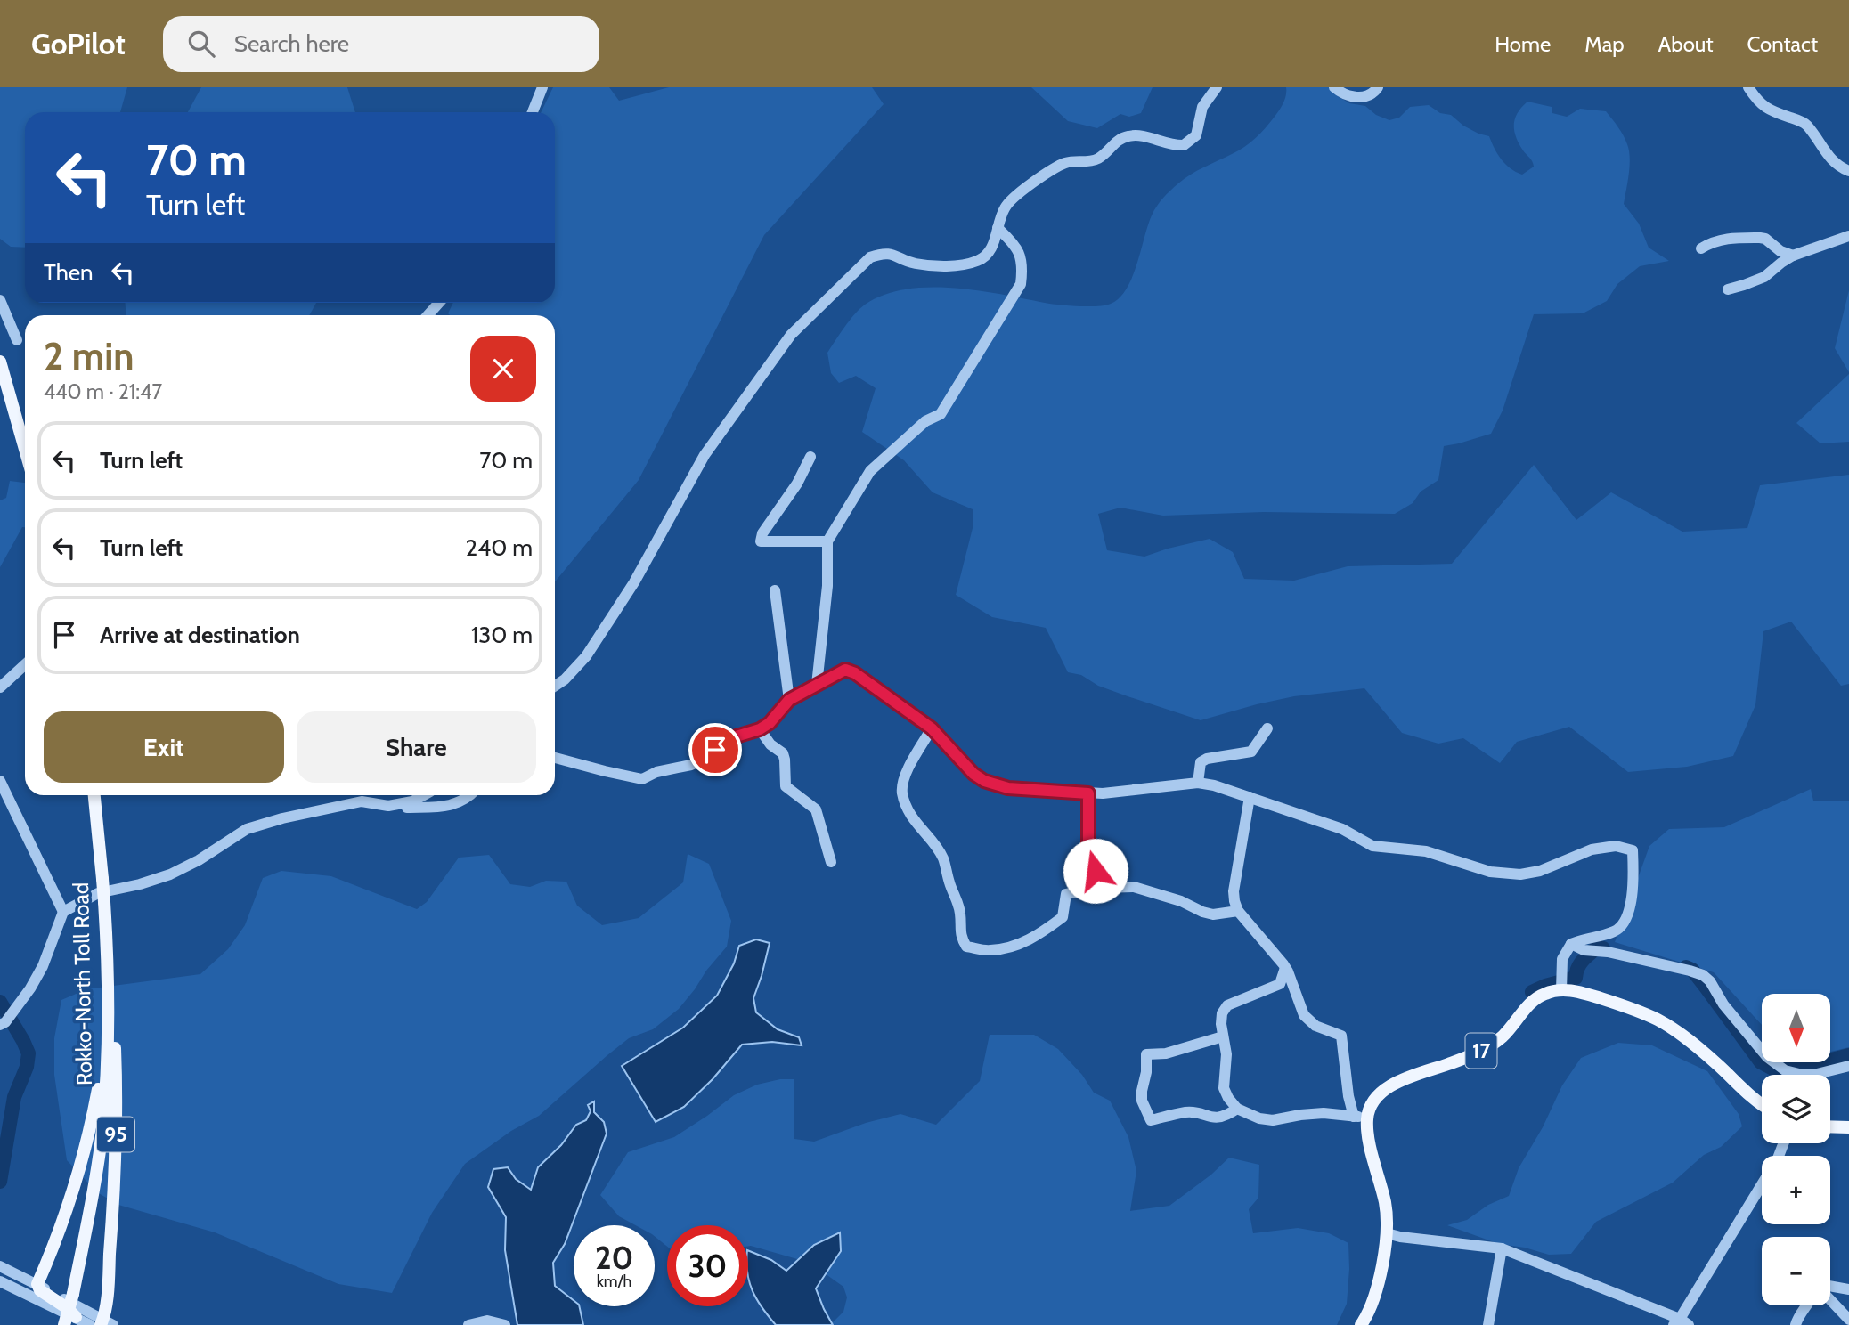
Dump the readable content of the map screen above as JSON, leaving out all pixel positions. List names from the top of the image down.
{
  "streets": {
    "main road": ["Rokko-North Toll Road", "17", "95"]
  },
  "crossings": [
    ["Rokko-North Toll Road", "95"]
  ],
  "north": "bottom",
  "page": {
    "header": "GoPilot",
    "search": "Search here",
    "nav": [
      "Home",
      "Map",
      "About",
      "Contact"
    ],
    "turn": ["70 m", "Turn left"],
    "then": "Then",
    "heading": ["2 min", "440 m · 21:47"],
    "list": [
      {
        "name": "Turn left",
        "value": "70 m"
      },
      {
        "name": "Turn left",
        "value": "240 m"
      },
      {
        "name": "Arrive at destination",
        "value": "130 m"
      }
    ],
    "buttons": ["Exit", "Share"],
    "map_buttons": ["+", "−"],
    "speed": "20 km/h",
    "limit": "30"
  }
}
